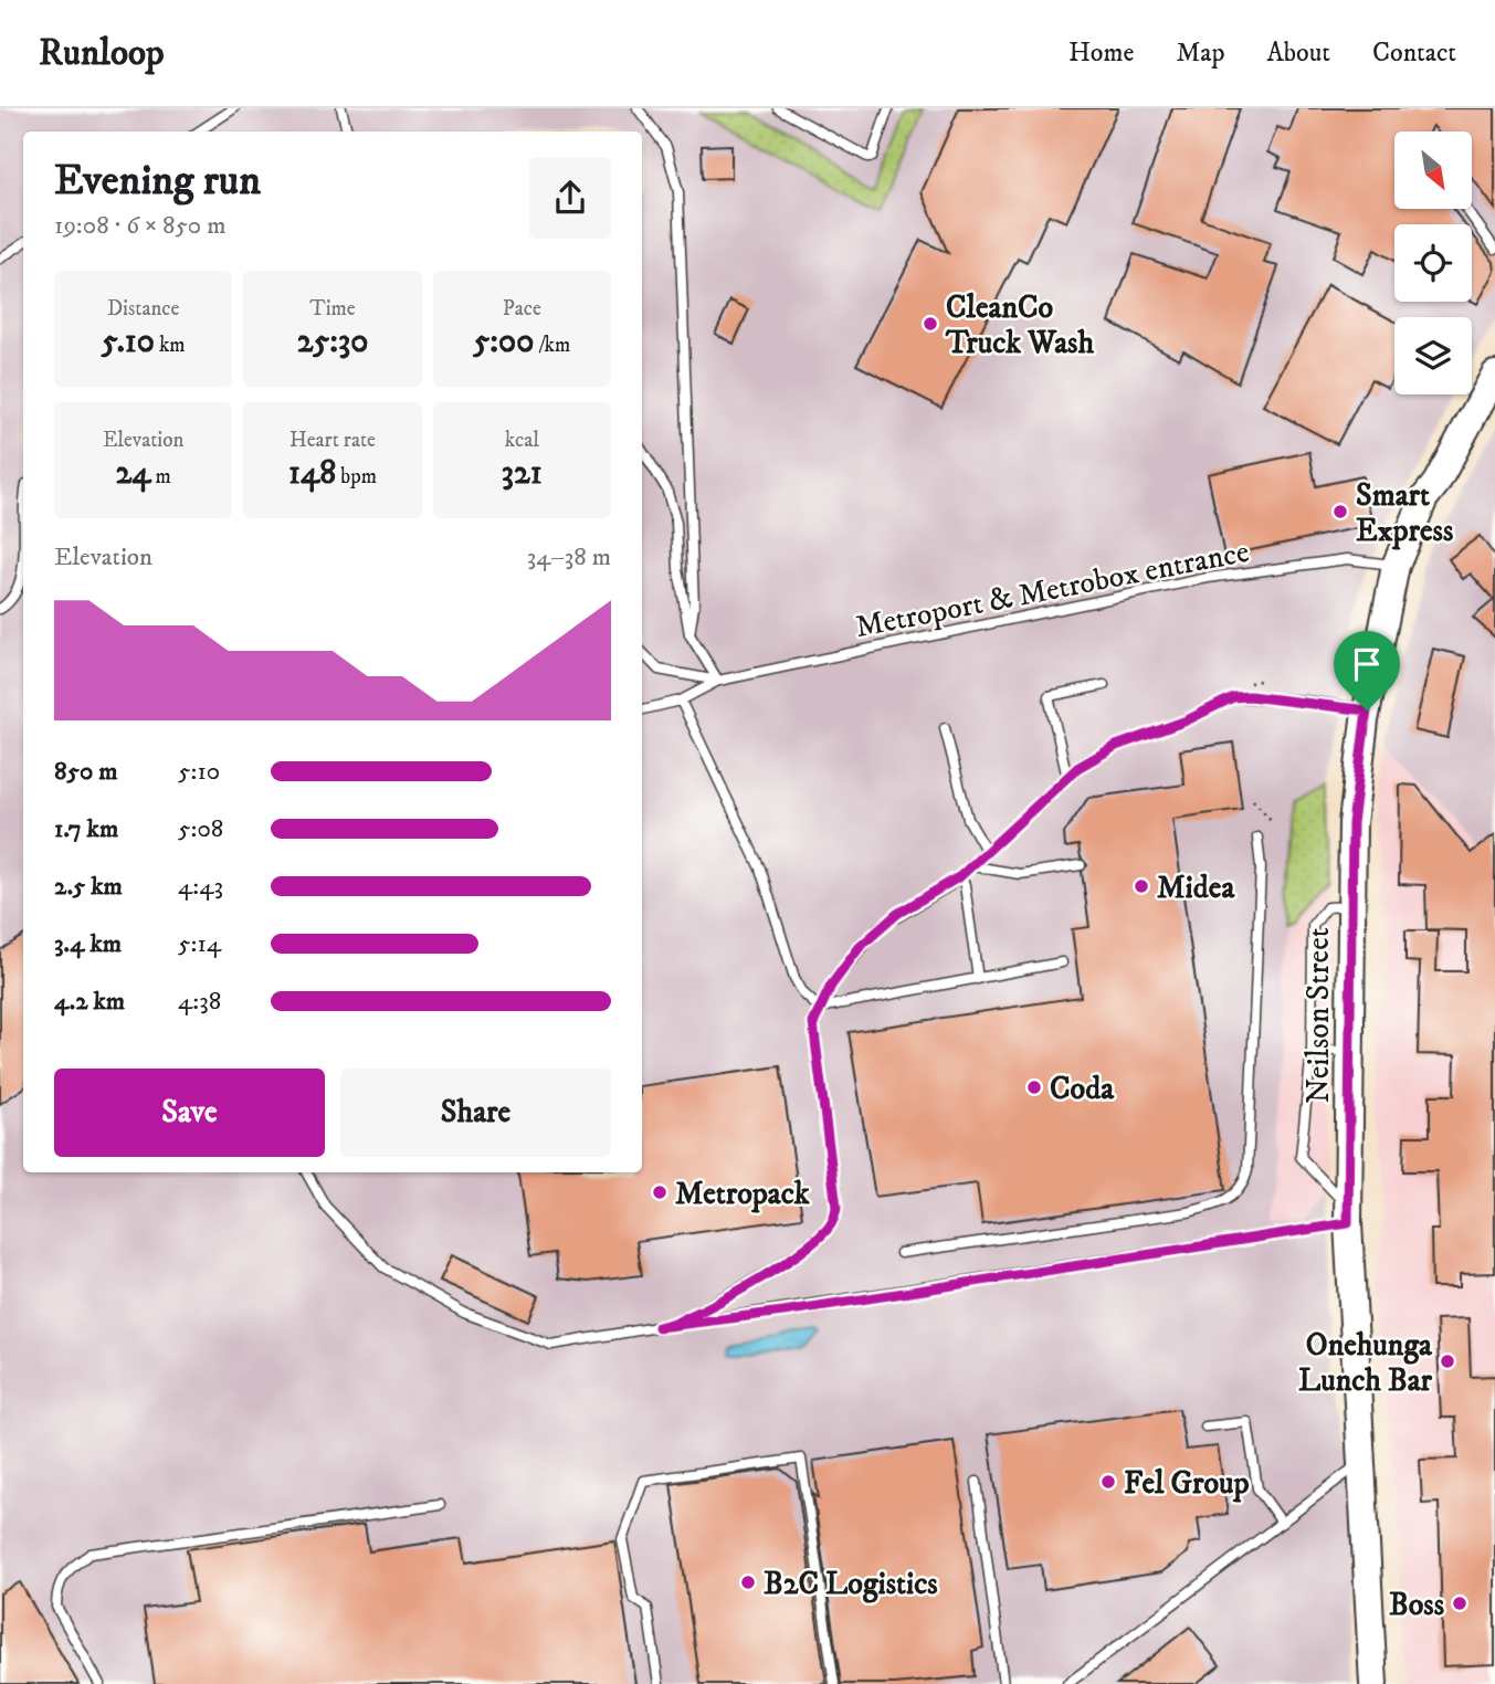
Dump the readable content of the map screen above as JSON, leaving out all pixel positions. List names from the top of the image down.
{
  "streets": {
    "main road": ["Neilson Street"],
    "lane": ["Metroport & Metrobox entrance"]
  },
  "crossings": [
    ["Metroport & Metrobox entrance", "Neilson Street"]
  ],
  "places": [
    "CleanCo Truck Wash",
    "Smart Express",
    "Midea",
    "Coda",
    "Metropack",
    "Onehunga Lunch Bar",
    "Fel Group",
    "B2C Logistics",
    "Boss"
  ],
  "north": "bottom right",
  "page": {
    "header": "Runloop",
    "nav": [
      "Home",
      "Map",
      "About",
      "Contact"
    ],
    "heading": ["Evening run", "19:08 · 6 × 850 m"],
    "stats": [
      ["Distance", "5.10 km"],
      ["Time", "25:30"],
      ["Pace", "5:00 /km"],
      ["Elevation", "24 m"],
      ["Heart rate", "148 bpm"],
      ["kcal", "321"]
    ],
    "chart": ["Elevation", "34–38 m"],
    "list": [
      {
        "name": "850 m",
        "note": "5:10"
      },
      {
        "name": "1.7 km",
        "note": "5:08"
      },
      {
        "name": "2.5 km",
        "note": "4:43"
      },
      {
        "name": "3.4 km",
        "note": "5:14"
      },
      {
        "name": "4.2 km",
        "note": "4:38"
      }
    ],
    "buttons": ["Save", "Share"]
  }
}
